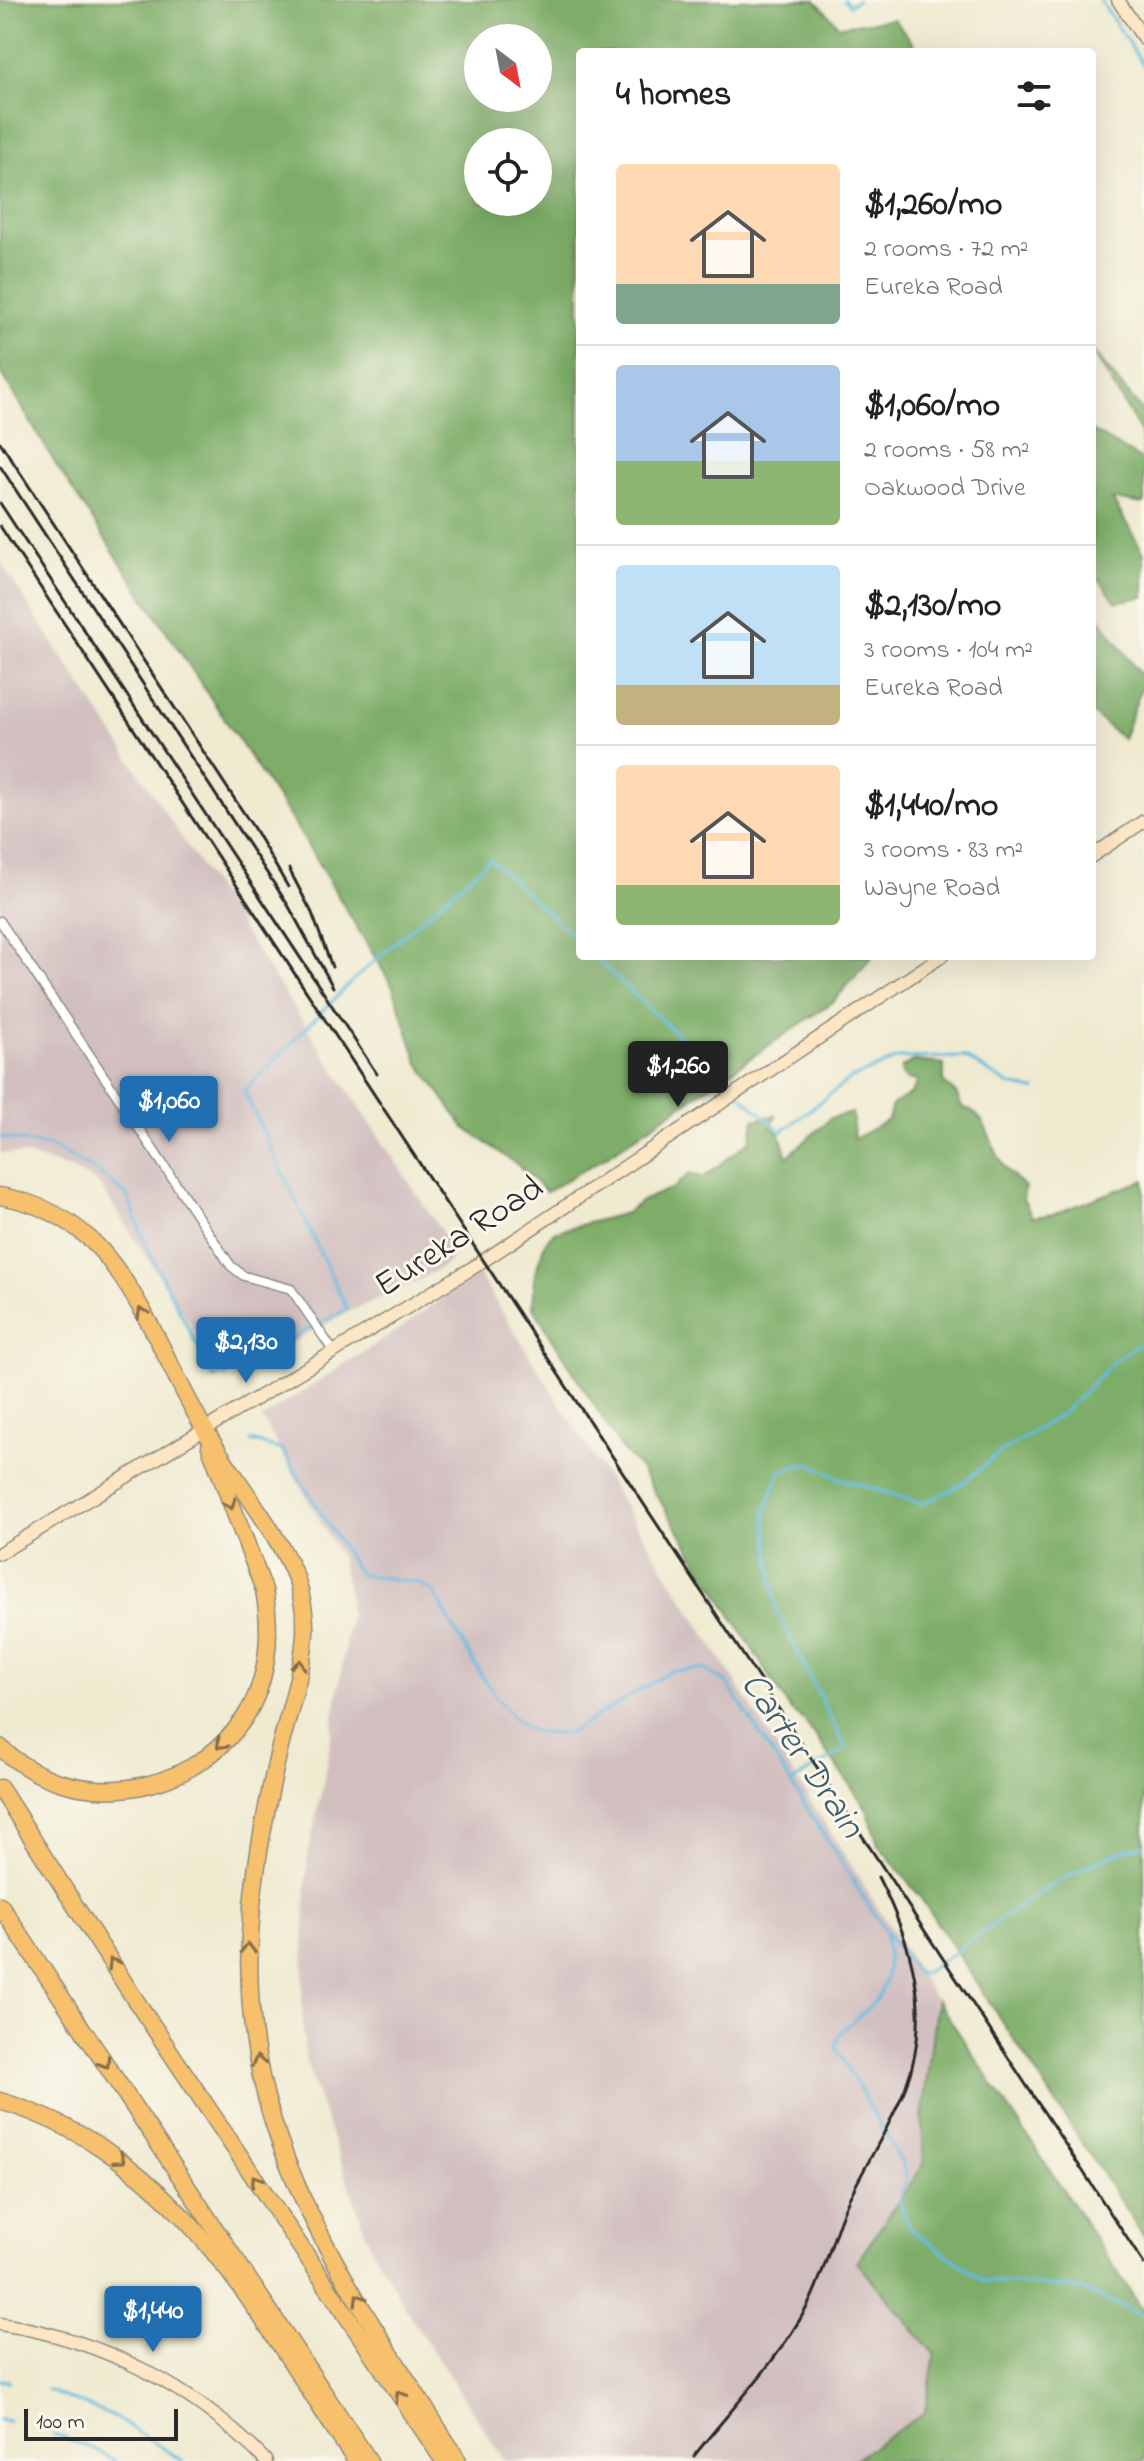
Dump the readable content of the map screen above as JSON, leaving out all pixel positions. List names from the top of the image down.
{
  "streets": {
    "street": ["Eureka Road"]
  },
  "water": ["Carter Drain"],
  "scale_bar": "100 m",
  "north": "bottom right",
  "page": {
    "heading": "4 homes",
    "list": [
      {
        "name": "$1,260/mo",
        "note": "2 rooms · 72 m² · Eureka Road"
      },
      {
        "name": "$1,060/mo",
        "note": "2 rooms · 58 m² · Oakwood Drive"
      },
      {
        "name": "$2,130/mo",
        "note": "3 rooms · 104 m² · Eureka Road"
      },
      {
        "name": "$1,440/mo",
        "note": "3 rooms · 83 m² · Wayne Road"
      }
    ],
    "price": [
      "$1,260",
      "$1,060",
      "$2,130",
      "$1,440"
    ],
    "scale": "100 m"
  }
}
